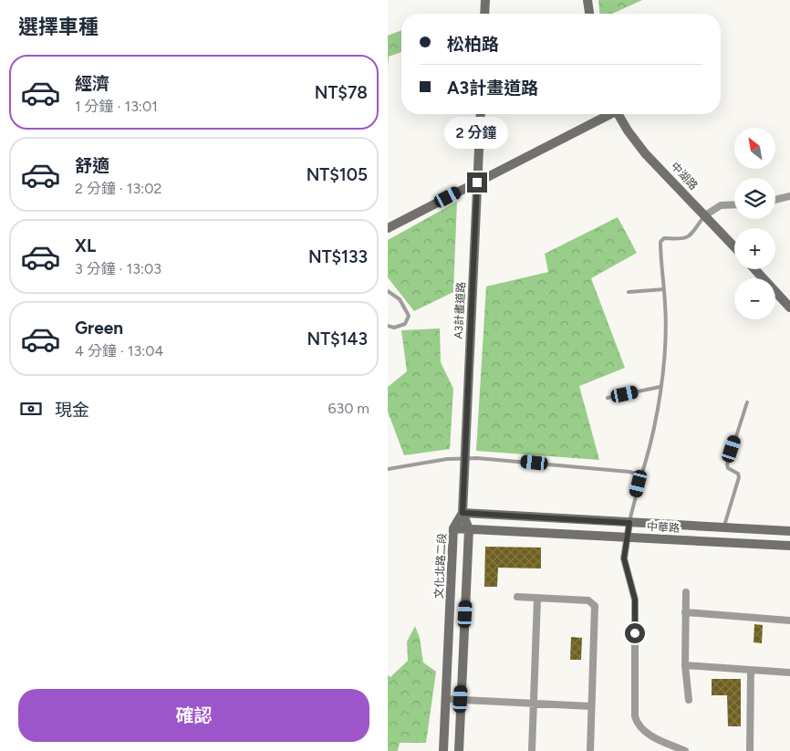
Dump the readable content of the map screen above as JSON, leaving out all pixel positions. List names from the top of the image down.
{
  "streets": {
    "street": [
      "中湖路",
      "A3計畫道路",
      "中華路",
      "文化北路二段"
    ]
  },
  "crossings": [
    ["A3計畫道路", "中華路"],
    ["A3計畫道路", "文化北路二段"],
    ["中華路", "文化北路二段"]
  ],
  "north": "top left",
  "page": {
    "heading": "選擇車種",
    "banner": ["松柏路", "A3計畫道路"],
    "list": [
      {
        "name": "經濟",
        "note": "1 分鐘 · 13:01",
        "value": "NT$78"
      },
      {
        "name": "舒適",
        "note": "2 分鐘 · 13:02",
        "value": "NT$105"
      },
      {
        "name": "XL",
        "note": "3 分鐘 · 13:03",
        "value": "NT$133"
      },
      {
        "name": "Green",
        "note": "4 分鐘 · 13:04",
        "value": "NT$143"
      }
    ],
    "bubble": "2 分鐘",
    "map_buttons": ["+", "−"],
    "pay": ["現金", "630 m"],
    "buttons": "確認"
  }
}
